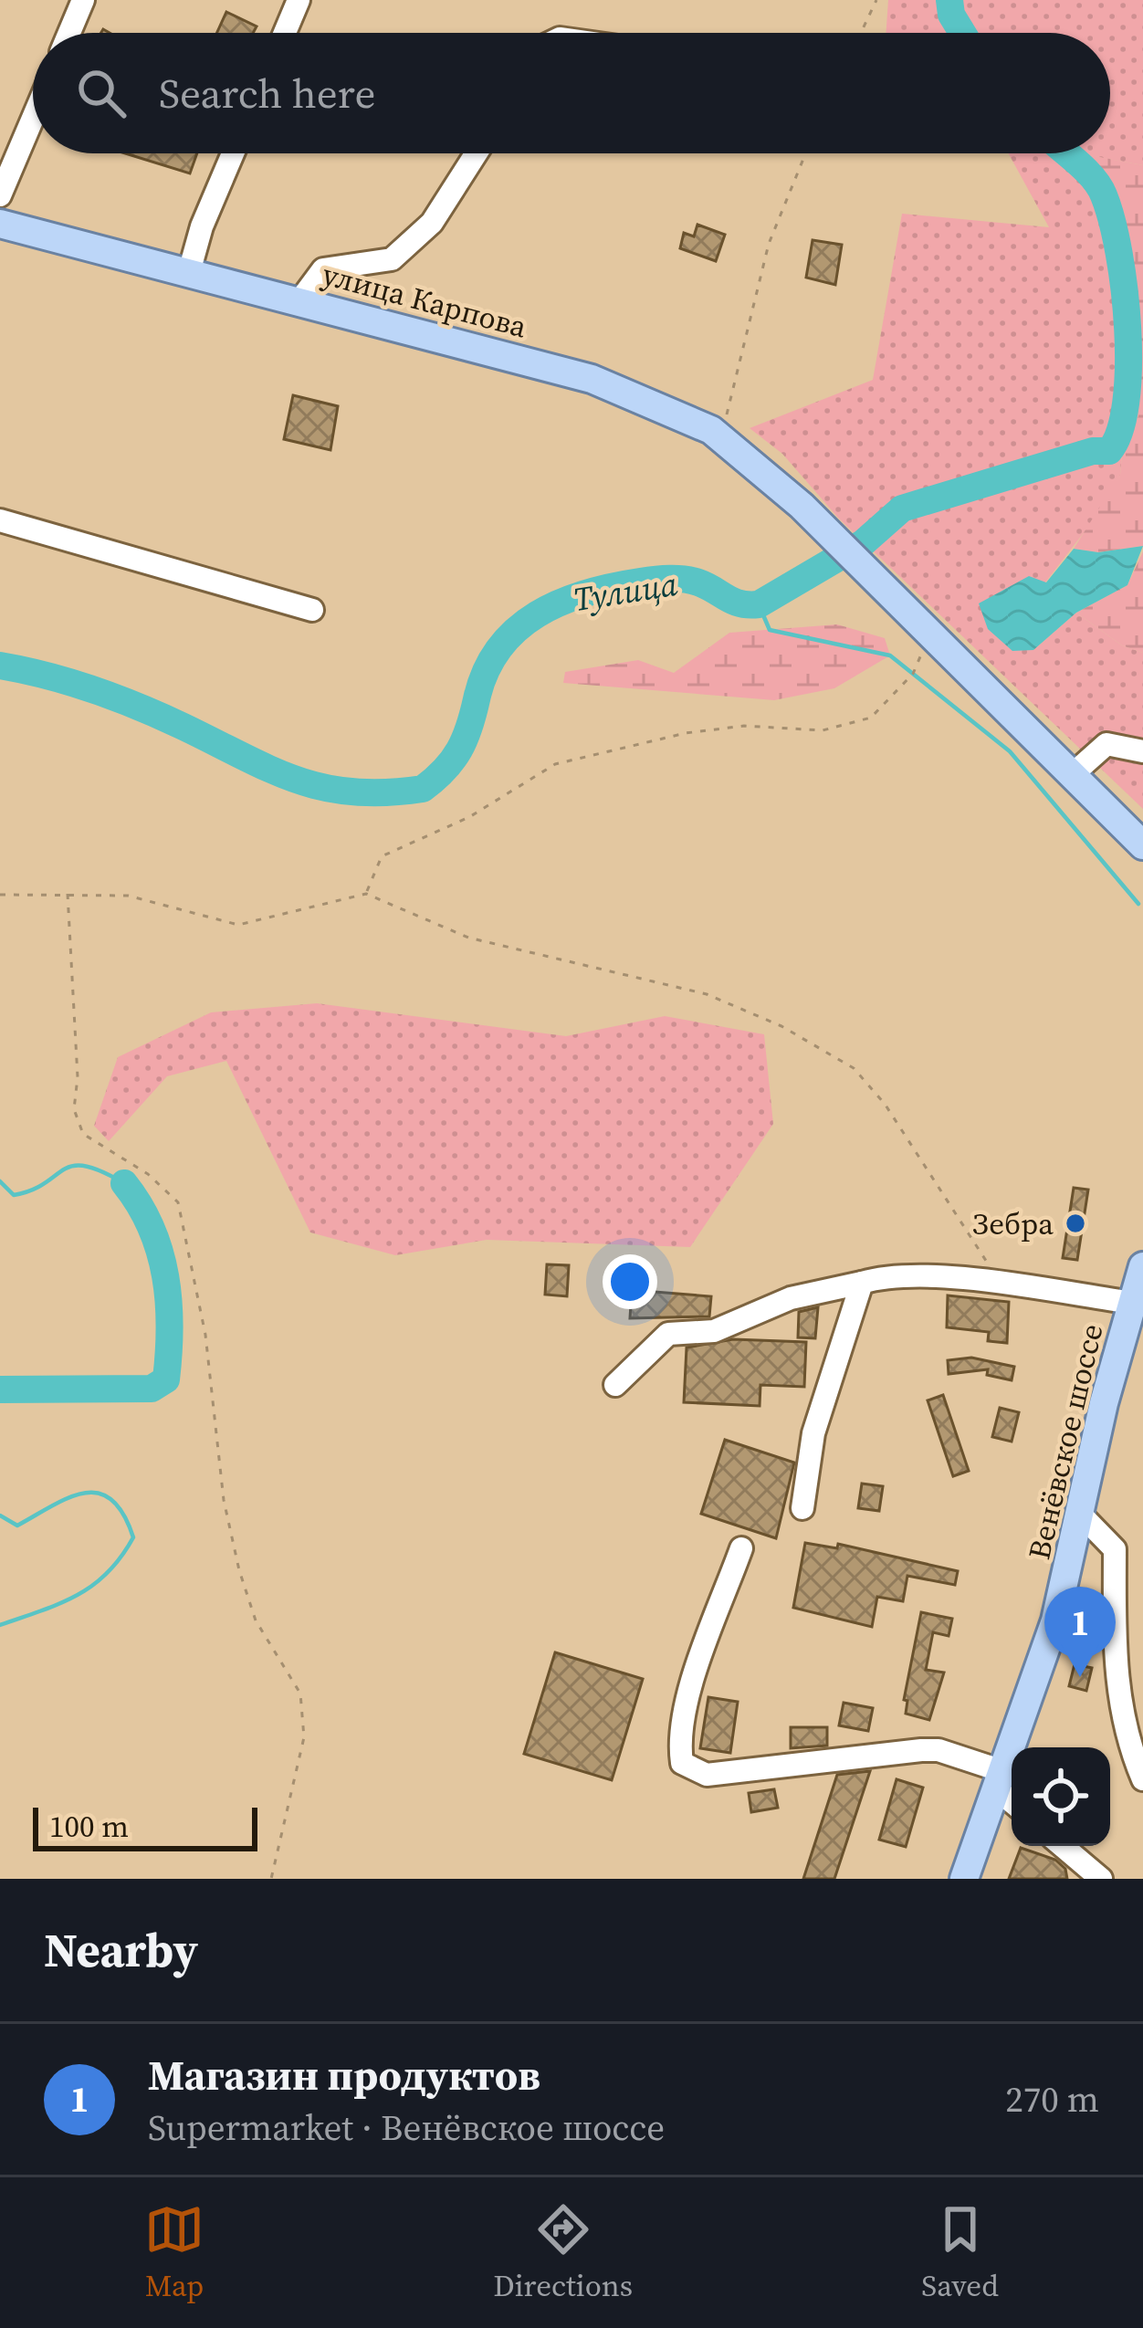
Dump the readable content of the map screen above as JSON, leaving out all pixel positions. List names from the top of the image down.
{
  "streets": {
    "main road": ["улица Карпова", "Венёвское шоссе"]
  },
  "water": ["Тулица"],
  "places": ["Зебра"],
  "scale_bar": "100 m",
  "page": {
    "search": "Search here",
    "pins": "1",
    "scale": "100 m",
    "heading": "Nearby",
    "list": [
      {
        "mark": "1",
        "name": "Магазин продуктов",
        "note": "Supermarket · Венёвское шоссе",
        "value": "270 m"
      }
    ],
    "nav": ["Map", "Directions", "Saved"]
  }
}
